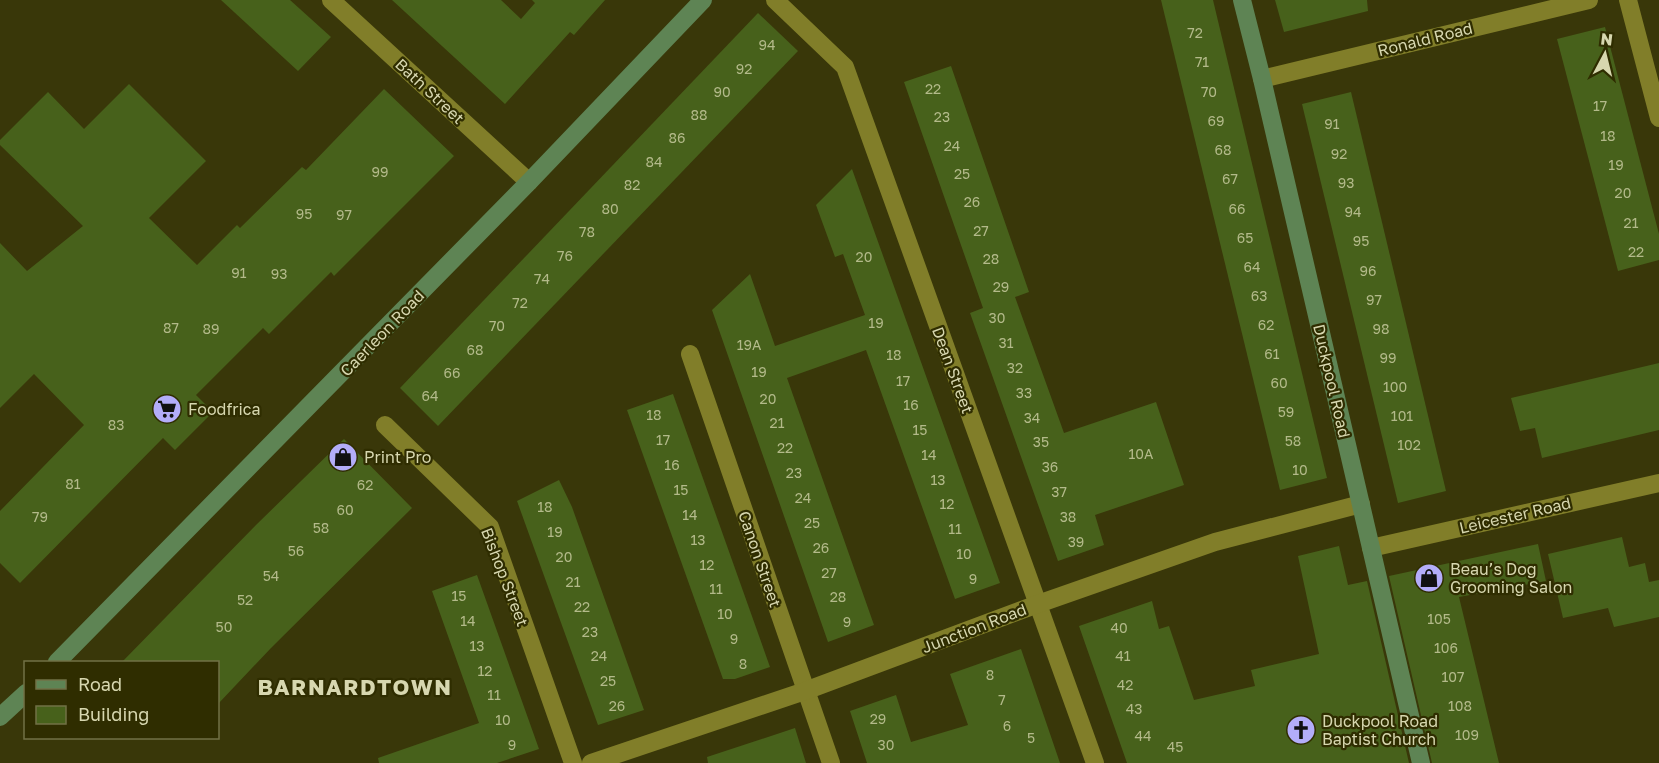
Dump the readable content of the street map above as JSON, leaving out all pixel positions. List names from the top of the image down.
{
  "streets": {
    "main road": ["Caerleon Road", "Duckpool Road"],
    "street": [
      "Ronald Road",
      "Bath Street",
      "Dean Street",
      "Leicester Road",
      "Canon Street",
      "Bishop Street",
      "Junction Road"
    ]
  },
  "crossings": [
    ["Ronald Road", "Duckpool Road"],
    ["Bath Street", "Caerleon Road"],
    ["Dean Street", "Junction Road"],
    ["Duckpool Road", "Leicester Road"],
    ["Duckpool Road", "Junction Road"],
    ["Canon Street", "Junction Road"]
  ],
  "districts": ["BARNARDTOWN"],
  "places": {
    "supermarket": ["Foodfrica"],
    "shop": ["Print Pro", "Beau’s Dog Grooming Salon"],
    "church": ["Duckpool Road Baptist Church"]
  },
  "house_numbers": [
    "72",
    "94",
    "71",
    "92",
    "22",
    "90",
    "70",
    "17",
    "88",
    "23",
    "69",
    "91",
    "18",
    "86",
    "24",
    "68",
    "92",
    "84",
    "19",
    "99",
    "25",
    "67",
    "93",
    "82",
    "20",
    "26",
    "80",
    "66",
    "94",
    "95",
    "97",
    "21",
    "27",
    "78",
    "65",
    "95",
    "22",
    "76",
    "20",
    "28",
    "64",
    "96",
    "91",
    "93",
    "74",
    "29",
    "63",
    "97",
    "72",
    "30",
    "19",
    "62",
    "70",
    "87",
    "89",
    "98",
    "31",
    "19A",
    "68",
    "61",
    "18",
    "99",
    "32",
    "19",
    "66",
    "17",
    "60",
    "100",
    "33",
    "64",
    "20",
    "16",
    "59",
    "18",
    "101",
    "34",
    "21",
    "83",
    "15",
    "17",
    "58",
    "35",
    "102",
    "22",
    "10A",
    "14",
    "16",
    "36",
    "10",
    "23",
    "13",
    "81",
    "62",
    "15",
    "37",
    "24",
    "12",
    "18",
    "60",
    "14",
    "79",
    "38",
    "25",
    "58",
    "11",
    "19",
    "13",
    "39",
    "26",
    "56",
    "10",
    "20",
    "12",
    "27",
    "54",
    "9",
    "21",
    "11",
    "15",
    "28",
    "52",
    "22",
    "10",
    "105",
    "14",
    "9",
    "50",
    "40",
    "23",
    "9",
    "13",
    "106",
    "24",
    "41",
    "8",
    "12",
    "8",
    "107",
    "25",
    "42",
    "11",
    "7",
    "26",
    "108",
    "43",
    "29",
    "10",
    "6",
    "109",
    "44",
    "5",
    "9",
    "30",
    "45"
  ],
  "legend": ["Road", "Building"],
  "north": "top"
}
